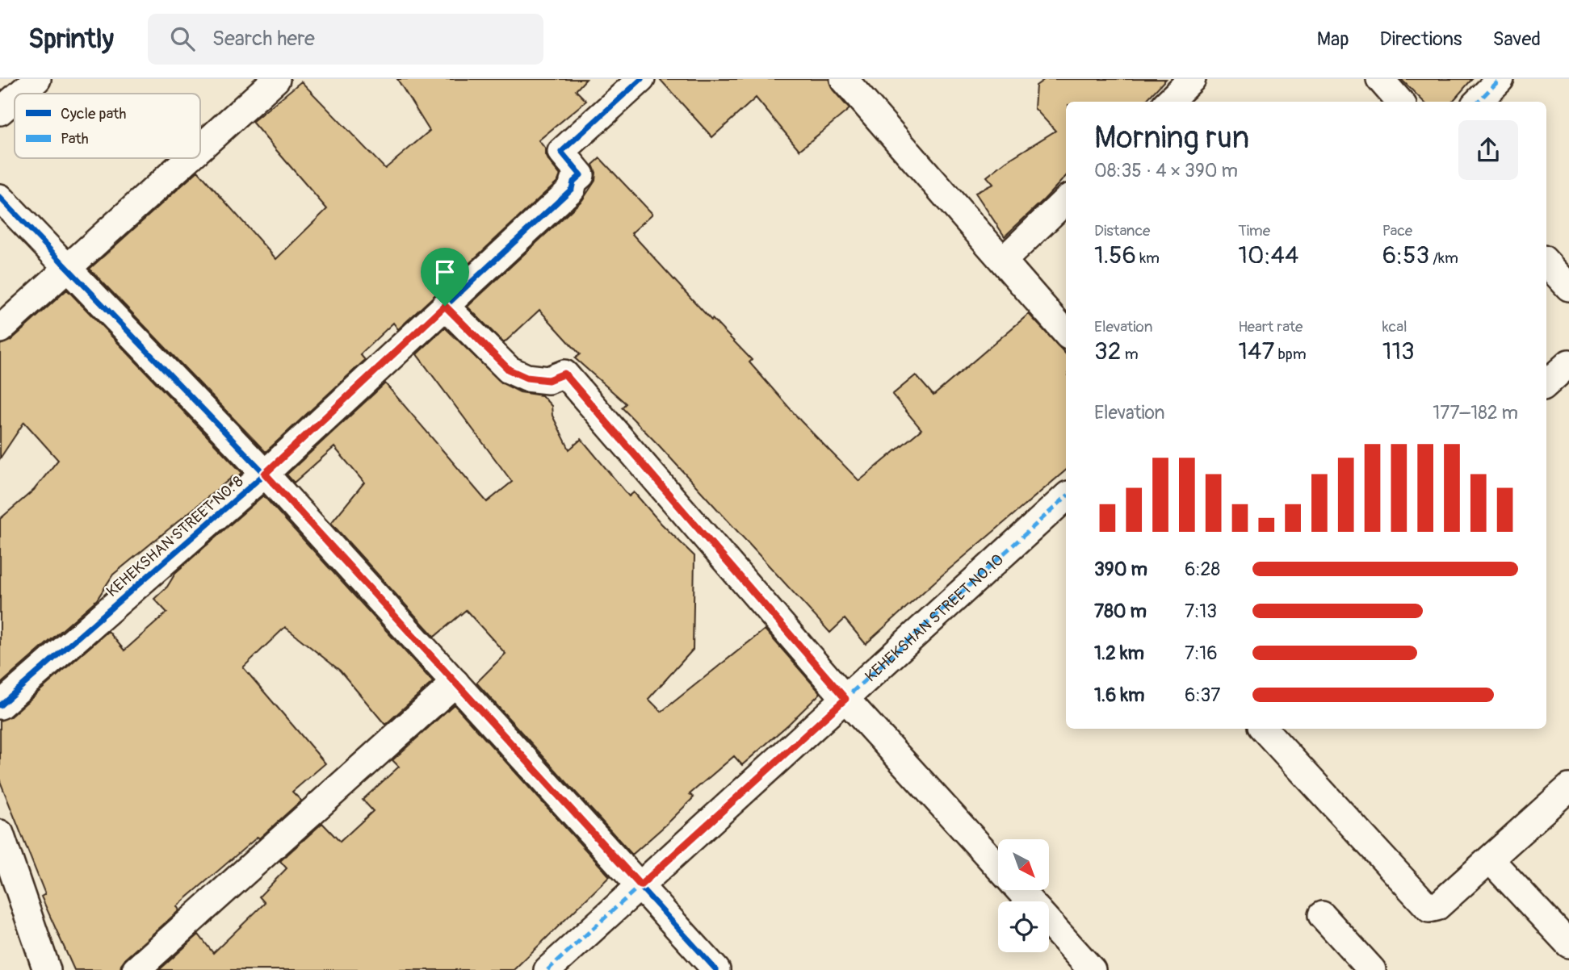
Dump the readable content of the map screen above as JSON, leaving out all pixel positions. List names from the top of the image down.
{
  "streets": {
    "street": ["KEHEKSHAN STREET NO. 8", "KEHEKSHAN STREET NO.10"]
  },
  "legend": ["Cycle path", "Path"],
  "north": "bottom right",
  "page": {
    "header": "Sprintly",
    "search": "Search here",
    "nav": ["Map", "Directions", "Saved"],
    "heading": ["Morning run", "08:35 · 4 × 390 m"],
    "stats": [
      ["Distance", "1.56 km"],
      ["Time", "10:44"],
      ["Pace", "6:53 /km"],
      ["Elevation", "32 m"],
      ["Heart rate", "147 bpm"],
      ["kcal", "113"]
    ],
    "chart": ["Elevation", "177–182 m"],
    "list": [
      {
        "name": "390 m",
        "note": "6:28"
      },
      {
        "name": "780 m",
        "note": "7:13"
      },
      {
        "name": "1.2 km",
        "note": "7:16"
      },
      {
        "name": "1.6 km",
        "note": "6:37"
      }
    ]
  }
}
